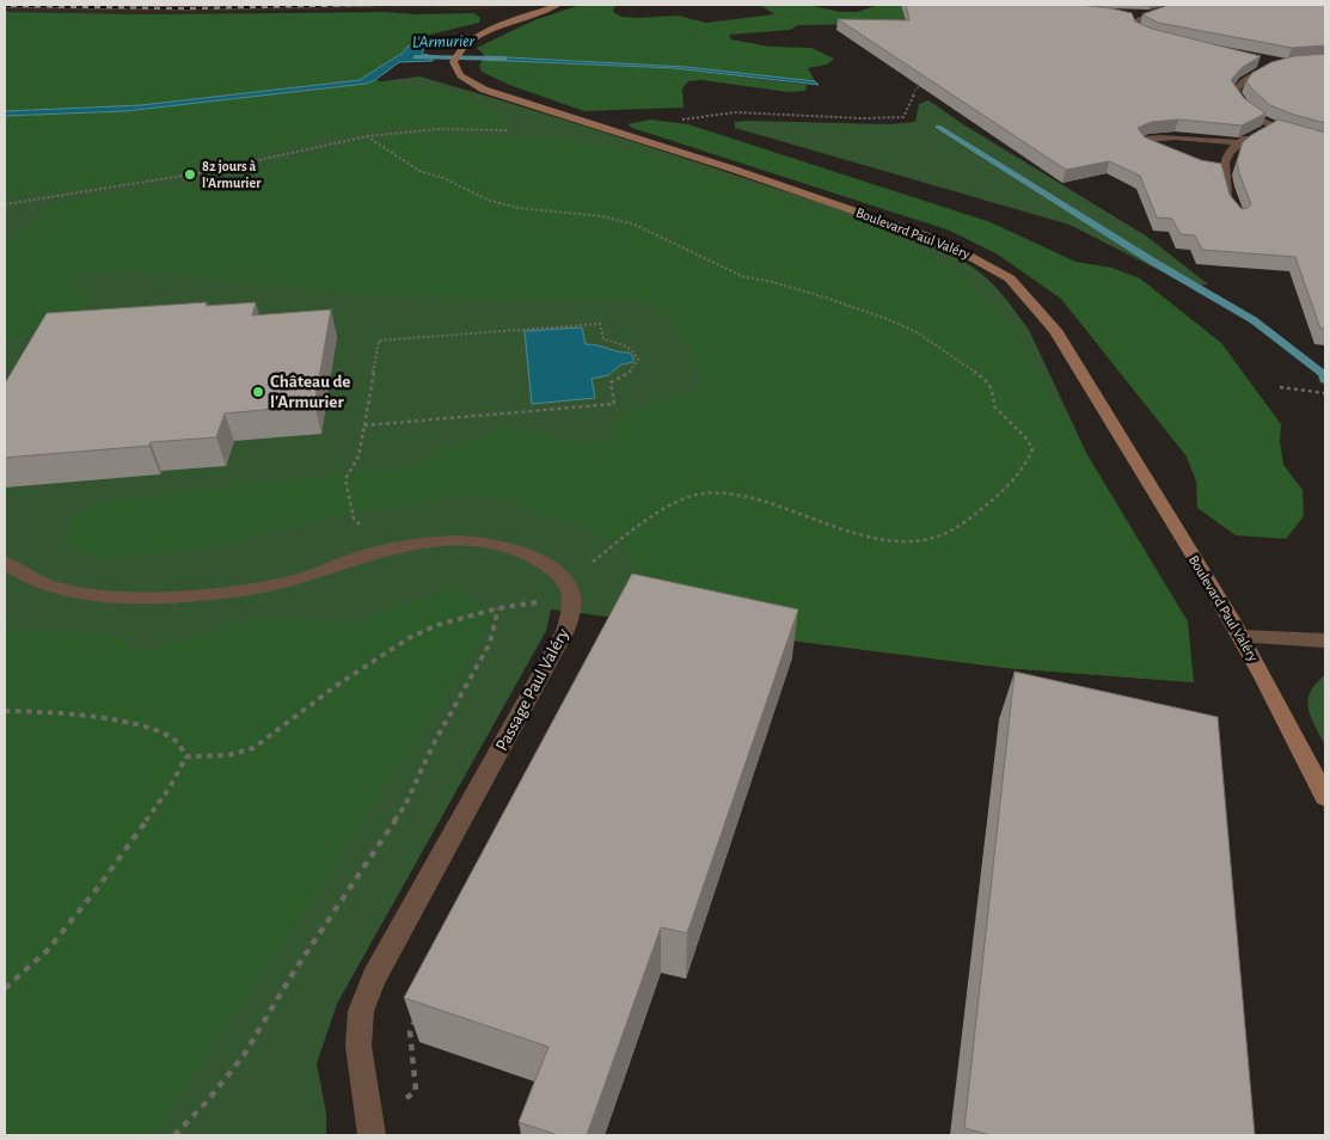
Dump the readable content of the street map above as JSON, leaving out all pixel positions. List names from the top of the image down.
{
  "streets": {
    "street": ["Boulevard Paul Valéry", "Passage Paul Valéry"]
  },
  "water": ["L'Armurier"],
  "places": ["82 jours à l'Armurier", "Château de l'Armurier"]
}
